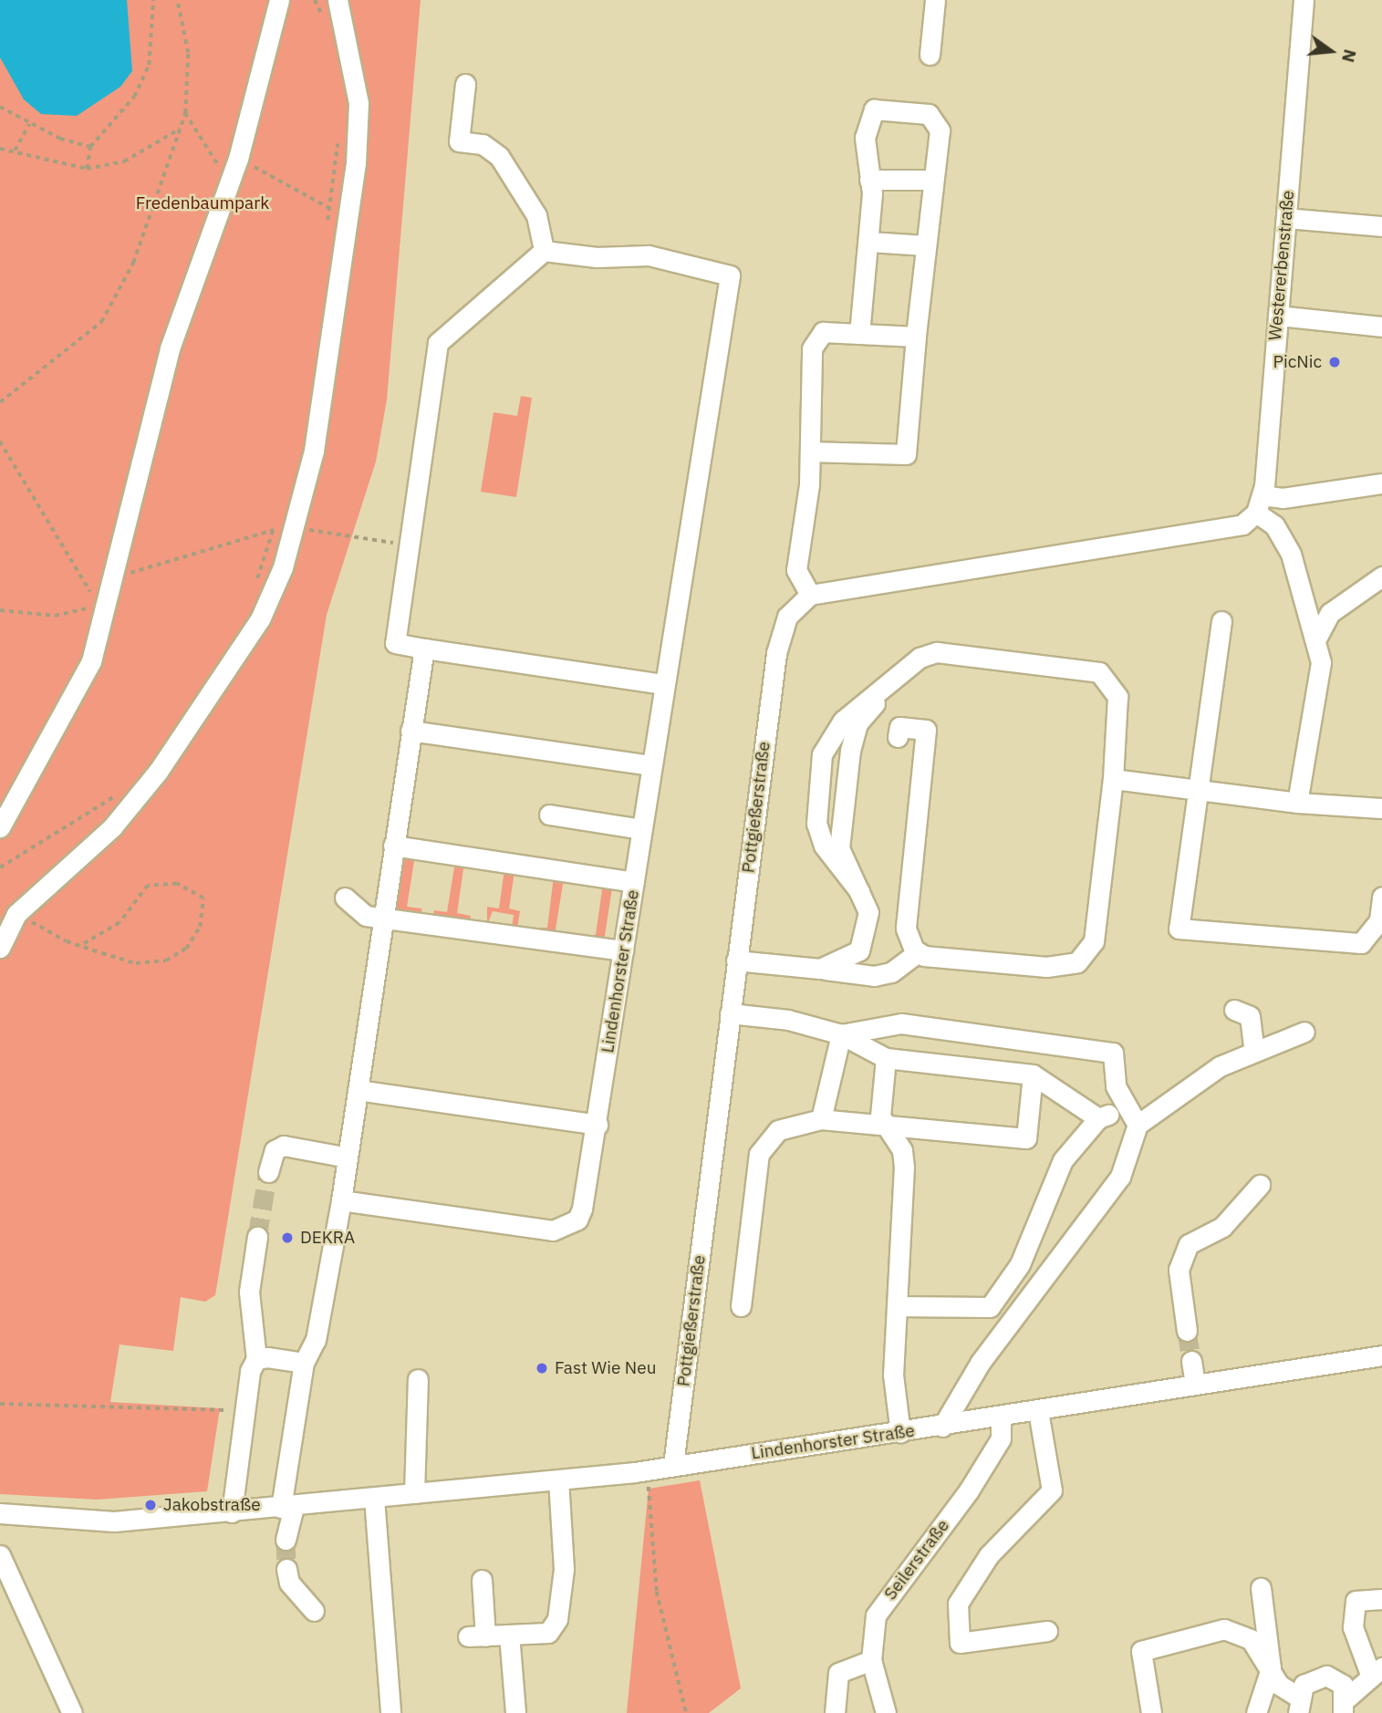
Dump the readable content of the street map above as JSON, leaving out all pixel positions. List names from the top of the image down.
{
  "streets": {
    "street": [
      "Westererbenstraße",
      "Pottgießerstraße",
      "Lindenhorster Straße",
      "Seilerstraße"
    ]
  },
  "crossings": [
    ["Pottgießerstraße", "Lindenhorster Straße"],
    ["Lindenhorster Straße", "Seilerstraße"]
  ],
  "parks": ["Fredenbaumpark"],
  "places": [
    "PicNic",
    "DEKRA",
    "Fast Wie Neu",
    "Jakobstraße"
  ],
  "north": "right"
}
